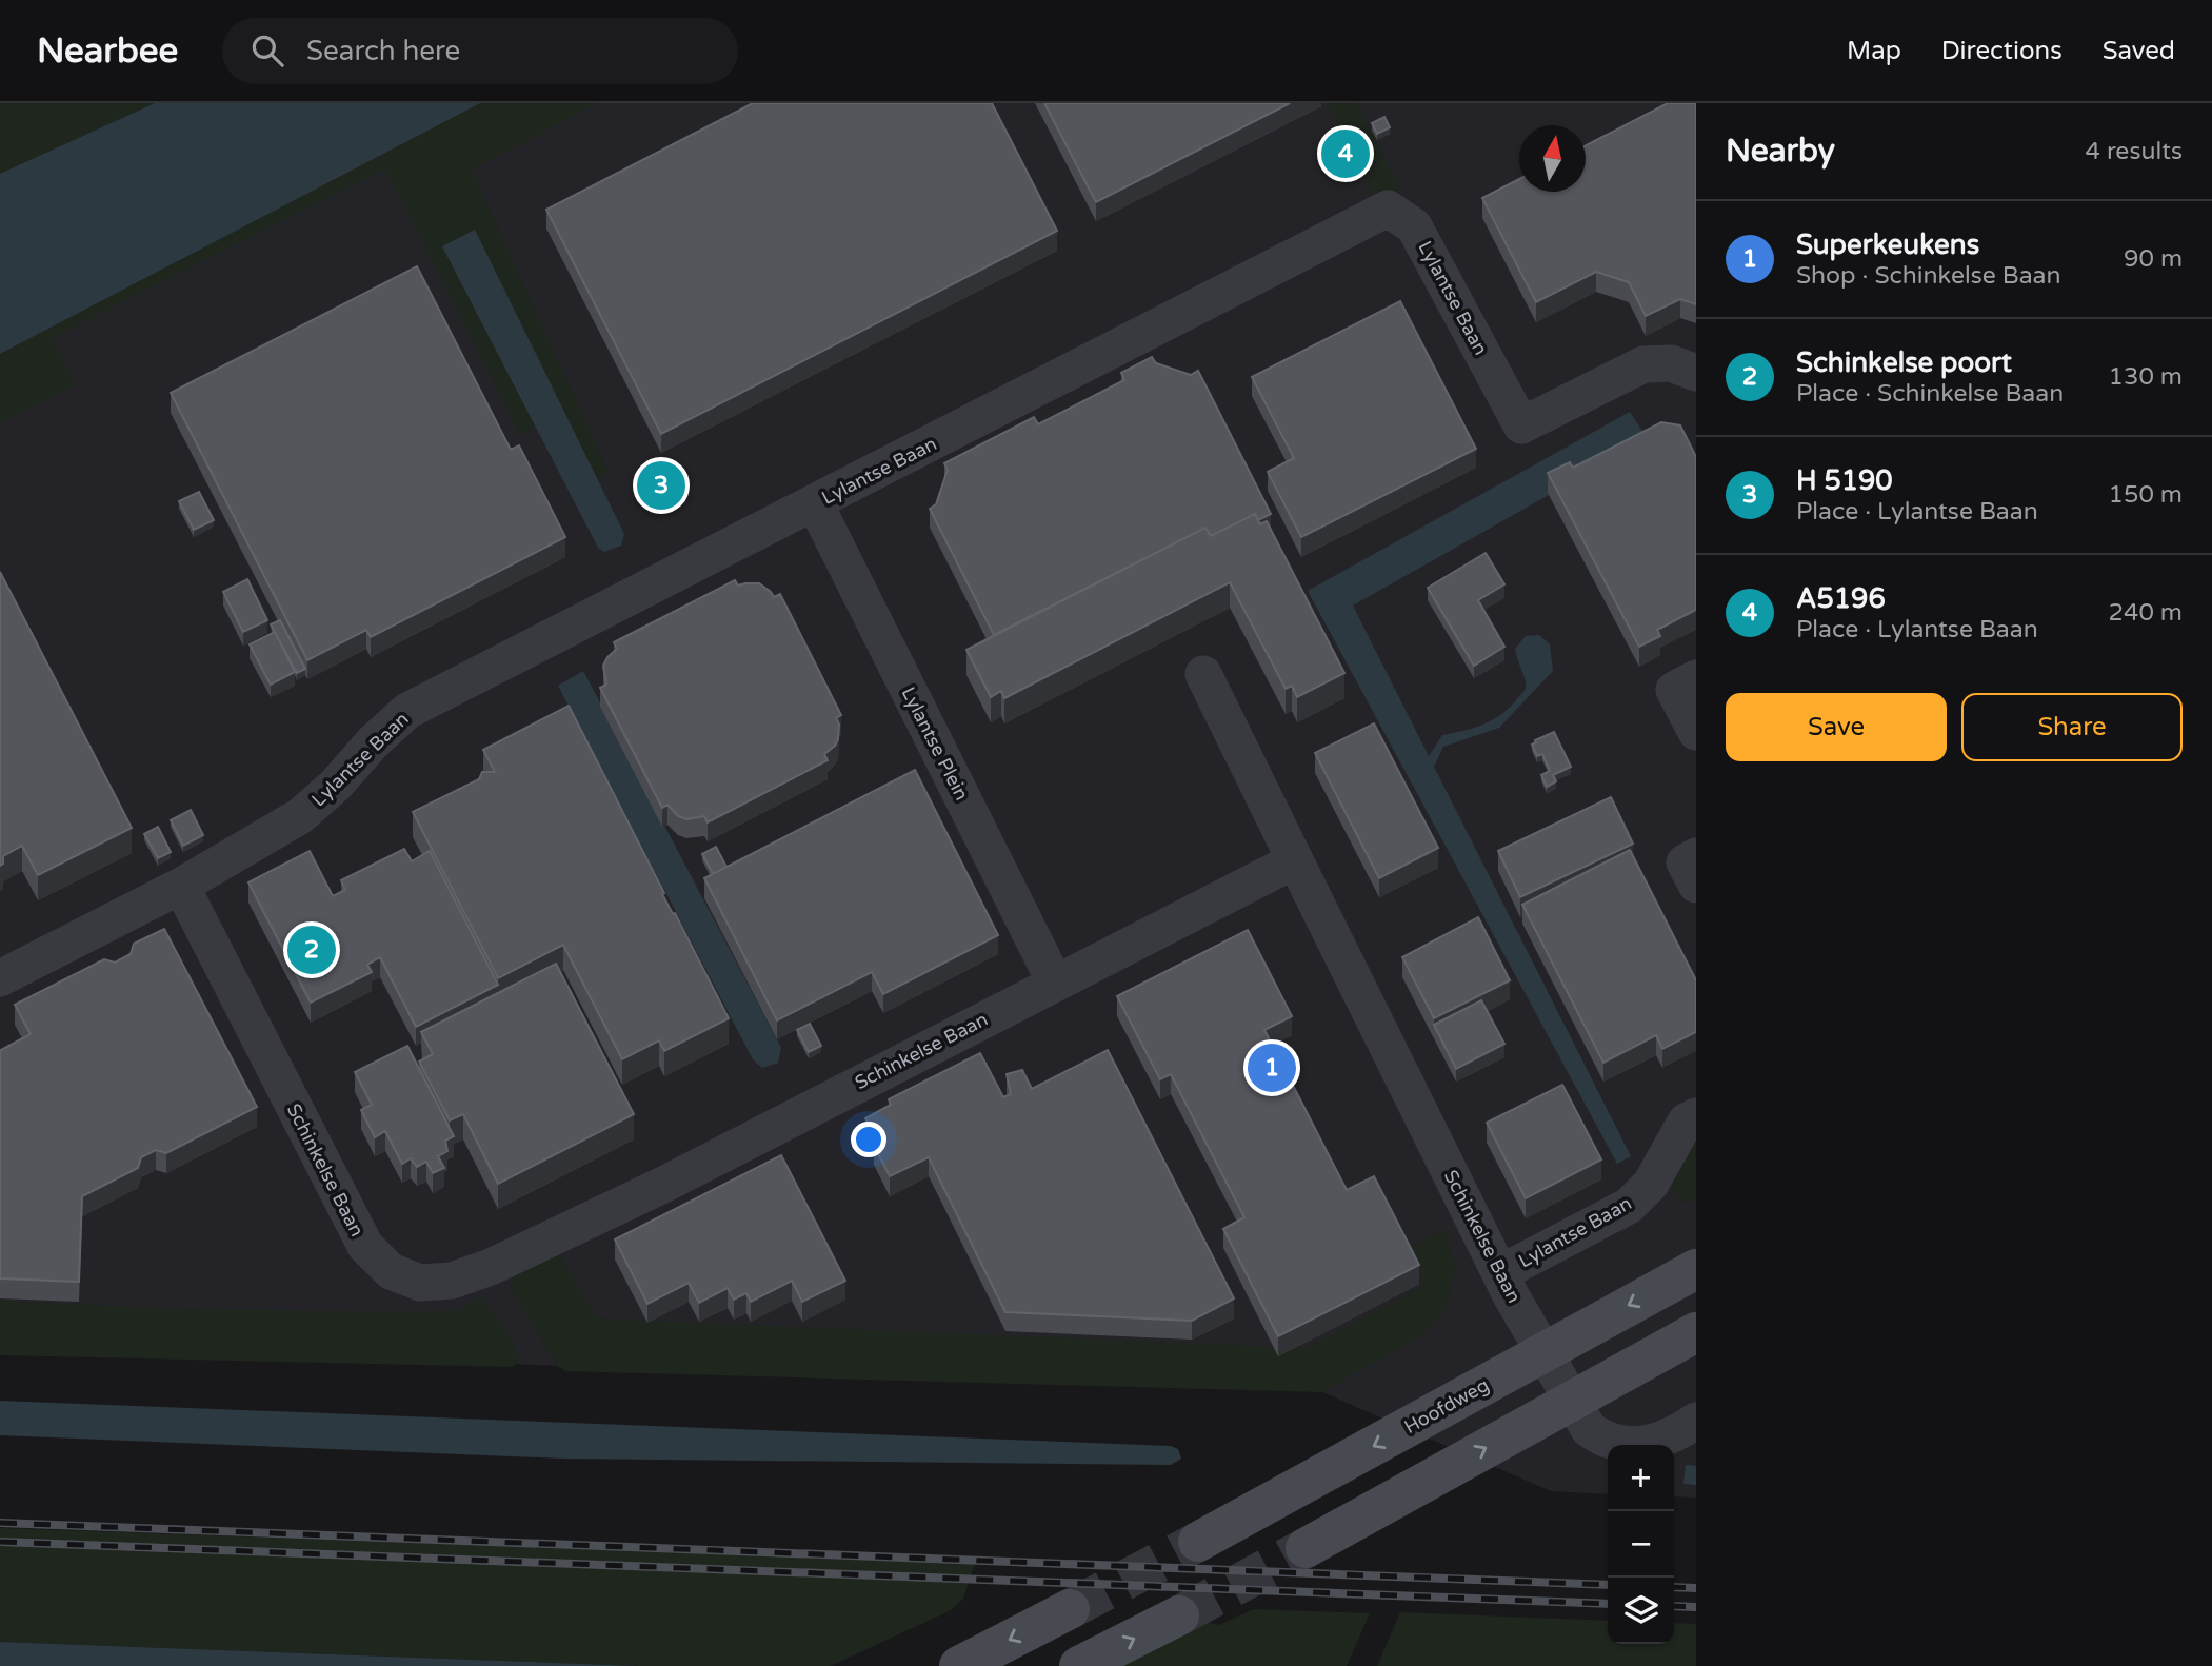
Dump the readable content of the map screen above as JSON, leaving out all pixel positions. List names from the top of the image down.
{
  "streets": {
    "main road": ["Hoofdweg"],
    "street": ["Lylantse Baan", "Lylantse Plein", "Schinkelse Baan"]
  },
  "crossings": [
    ["Lylantse Baan", "Lylantse Plein"],
    ["Lylantse Baan", "Schinkelse Baan"],
    ["Lylantse Plein", "Schinkelse Baan"],
    ["Schinkelse Baan", "Hoofdweg"]
  ],
  "north": "top",
  "page": {
    "header": "Nearbee",
    "search": "Search here",
    "nav": ["Map", "Directions", "Saved"],
    "heading": ["Nearby", "4 results"],
    "pins": [
      "4",
      "3",
      "2",
      "1"
    ],
    "list": [
      {
        "mark": "1",
        "name": "Superkeukens",
        "note": "Shop · Schinkelse Baan",
        "value": "90 m"
      },
      {
        "mark": "2",
        "name": "Schinkelse poort",
        "note": "Place · Schinkelse Baan",
        "value": "130 m"
      },
      {
        "mark": "3",
        "name": "H 5190",
        "note": "Place · Lylantse Baan",
        "value": "150 m"
      },
      {
        "mark": "4",
        "name": "A5196",
        "note": "Place · Lylantse Baan",
        "value": "240 m"
      }
    ],
    "buttons": ["Save", "Share"],
    "map_buttons": ["+", "−"]
  }
}
